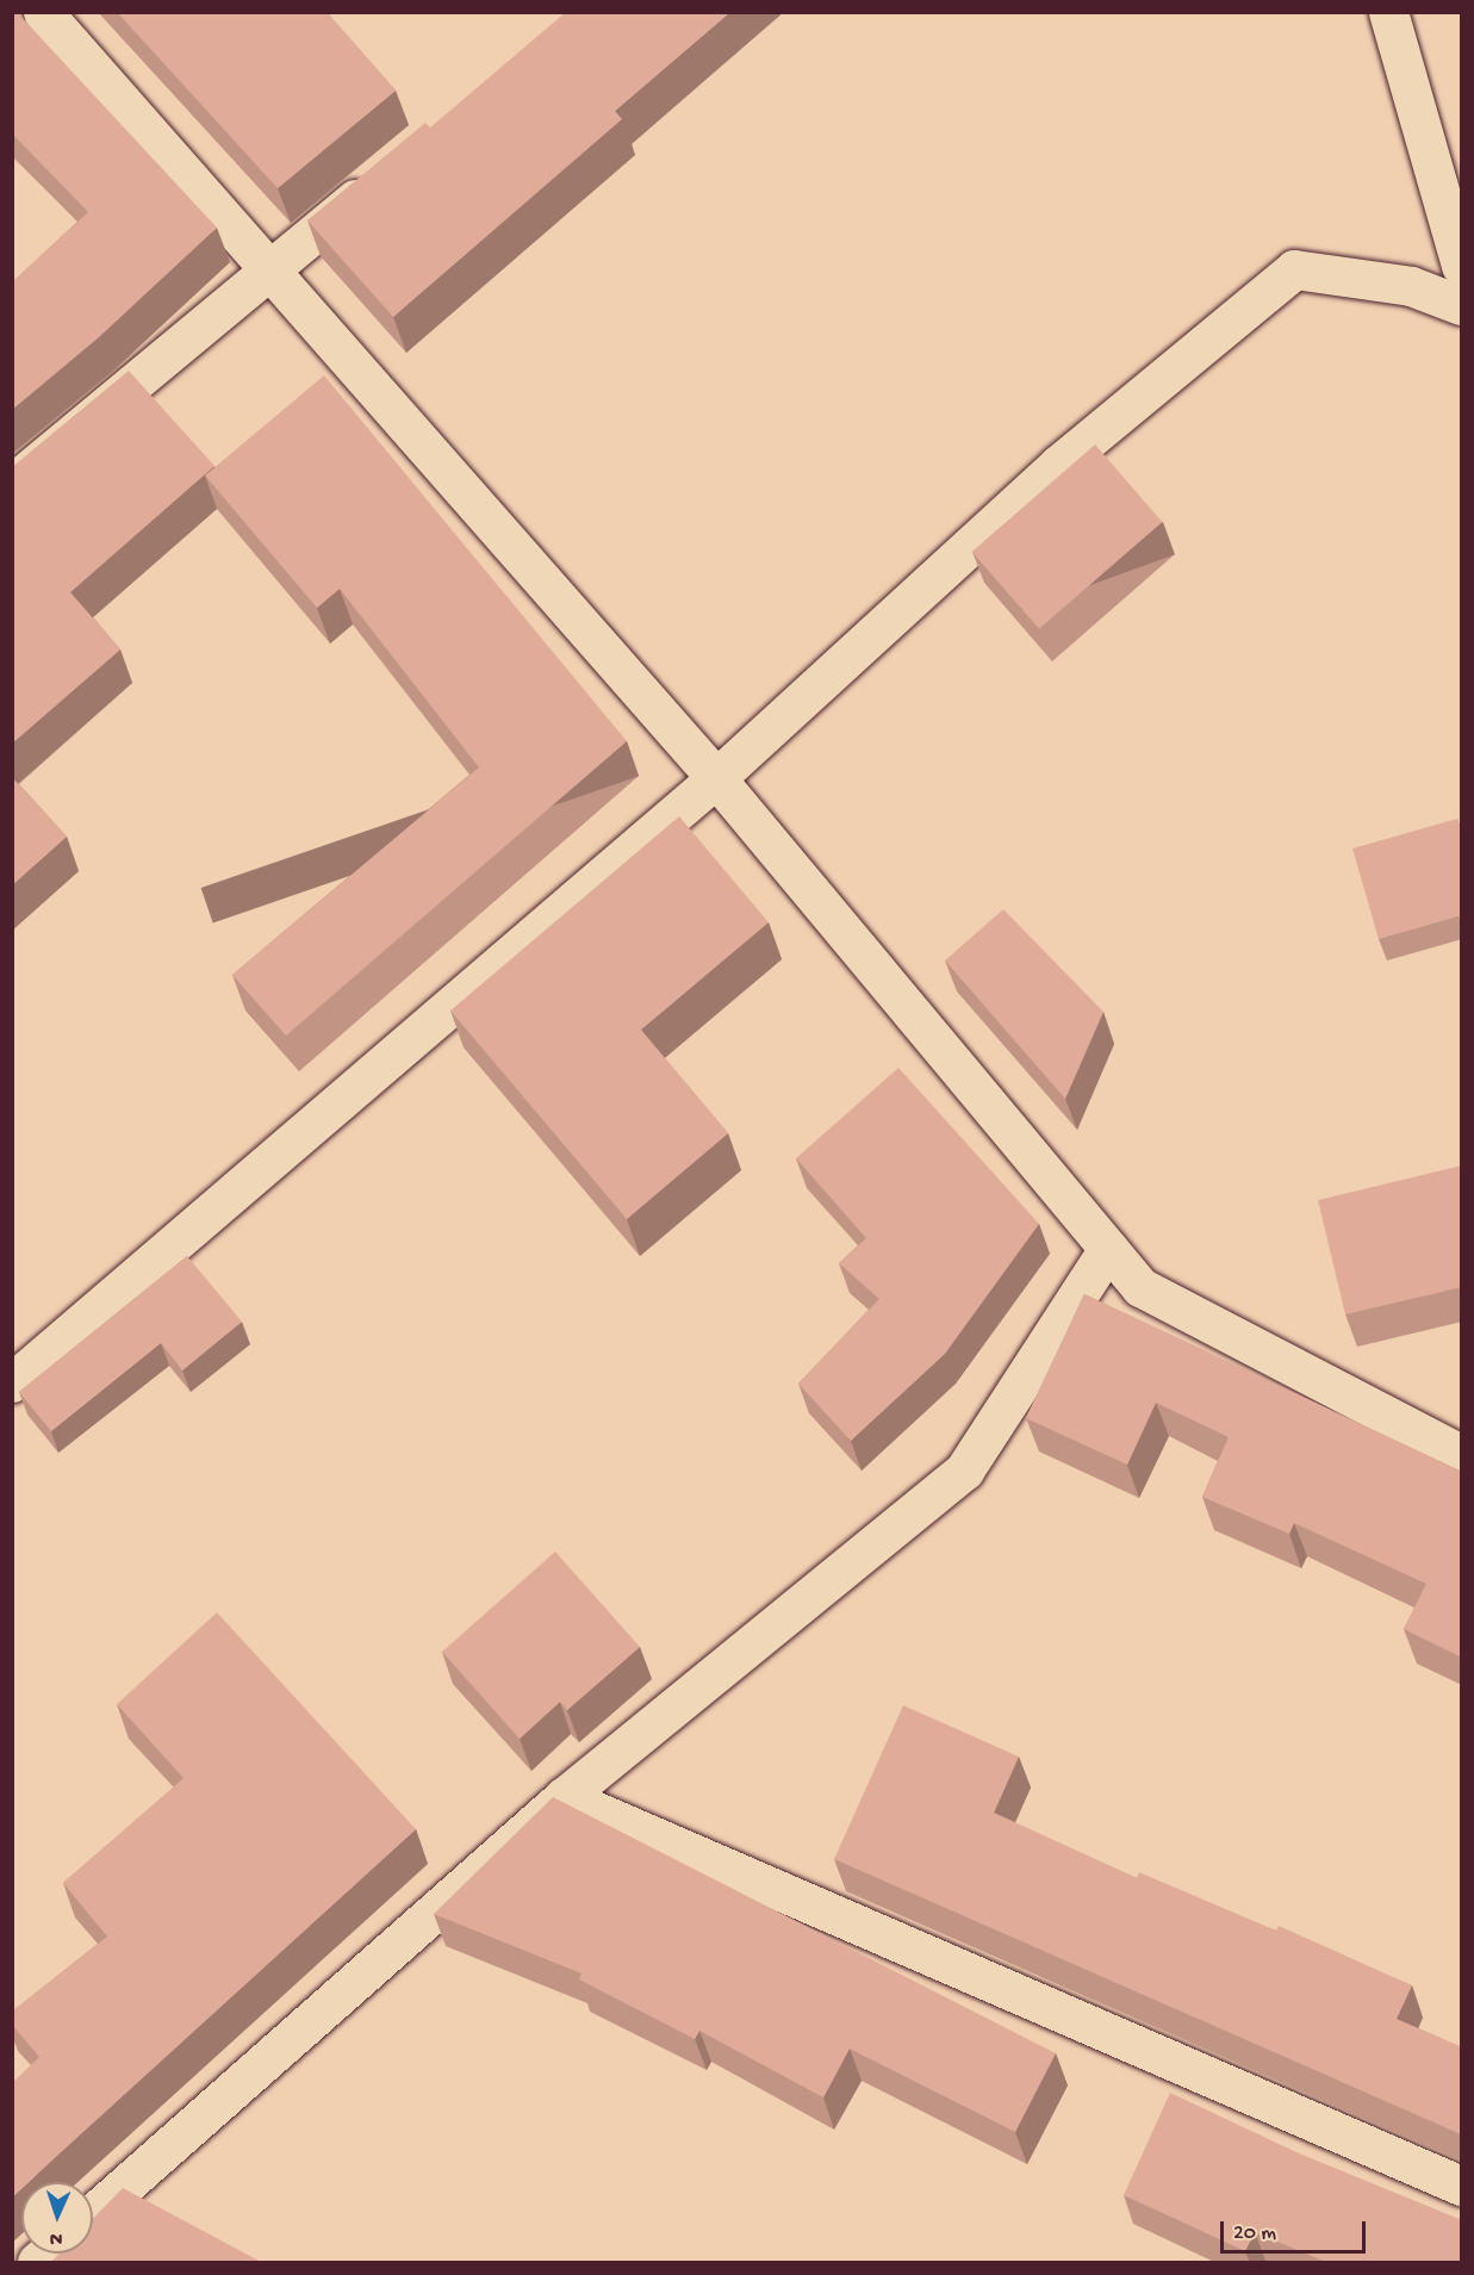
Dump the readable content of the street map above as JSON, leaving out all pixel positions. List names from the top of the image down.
{
  "scale_bar": "20 m",
  "north": "bottom"
}
